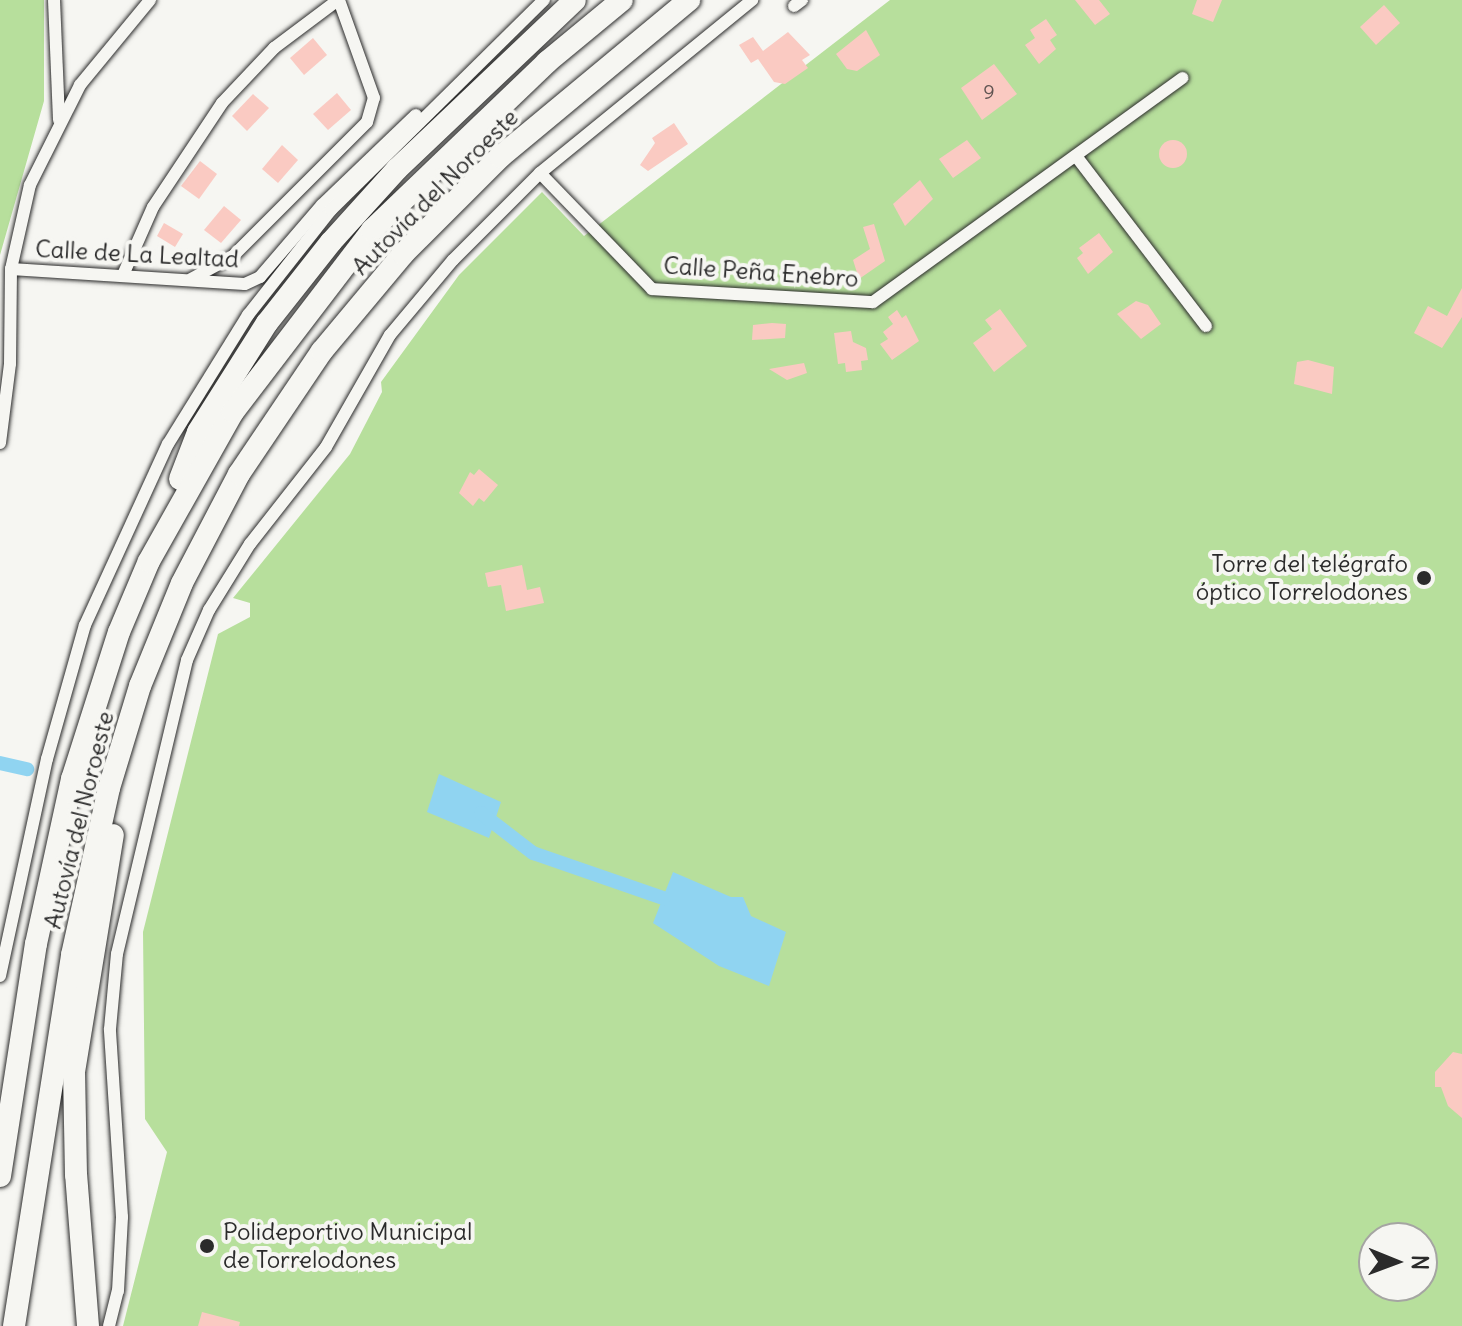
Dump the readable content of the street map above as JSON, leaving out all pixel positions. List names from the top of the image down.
{
  "streets": {
    "highway": ["Autovía del Noroeste"],
    "street": ["Calle de La Lealtad", "Calle Peña Enebro"]
  },
  "places": ["Torre del telégrafo óptico Torrelodones", "Polideportivo Municipal de Torrelodones"],
  "house_numbers": ["9"],
  "north": "right"
}
